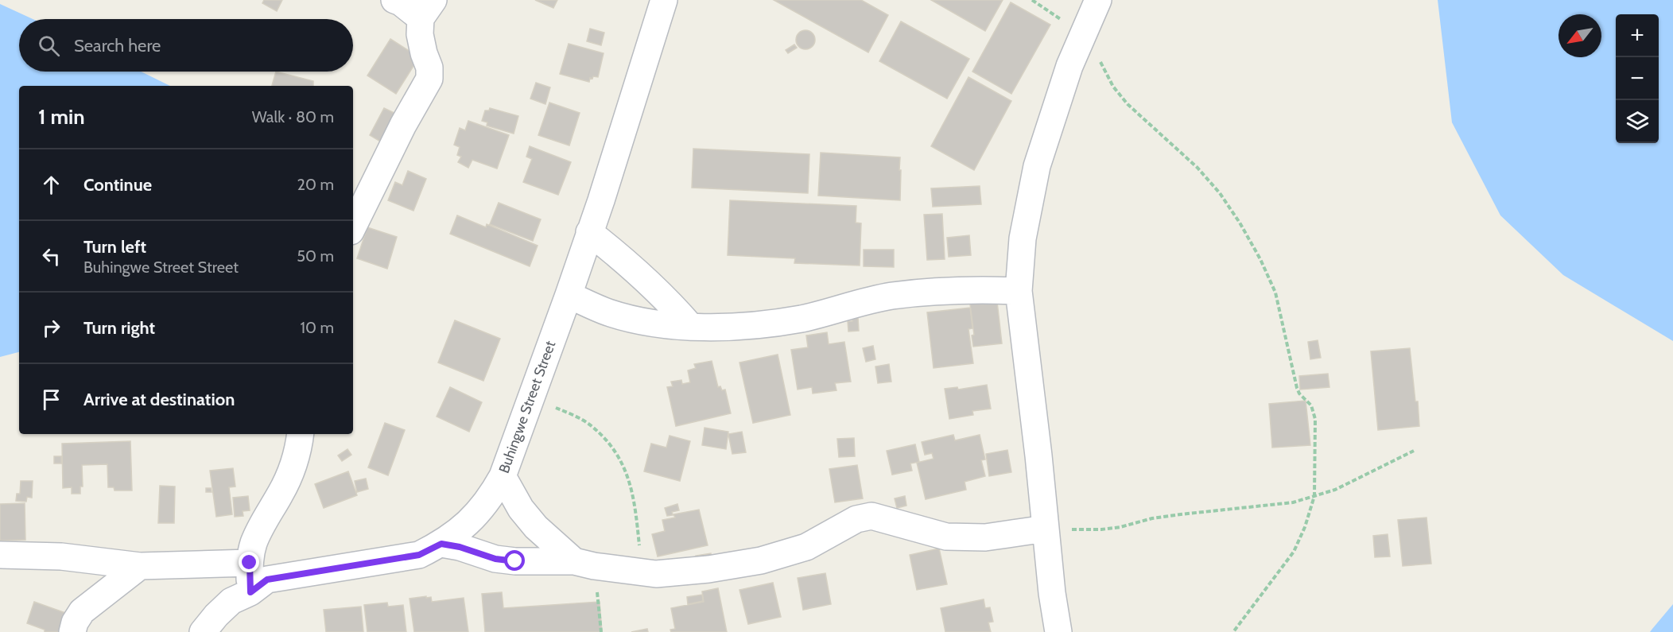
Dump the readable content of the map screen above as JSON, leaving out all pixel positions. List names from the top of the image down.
{
  "streets": {
    "street": ["Buhingwe Street Street"]
  },
  "north": "bottom left",
  "page": {
    "map_buttons": ["+", "−"],
    "search": "Search here",
    "heading": ["1 min", "Walk · 80 m"],
    "list": [
      ["Continue", "20 m"],
      ["Turn left", "Buhingwe Street Street", "50 m"],
      ["Turn right", "10 m"],
      "Arrive at destination"
    ]
  }
}
